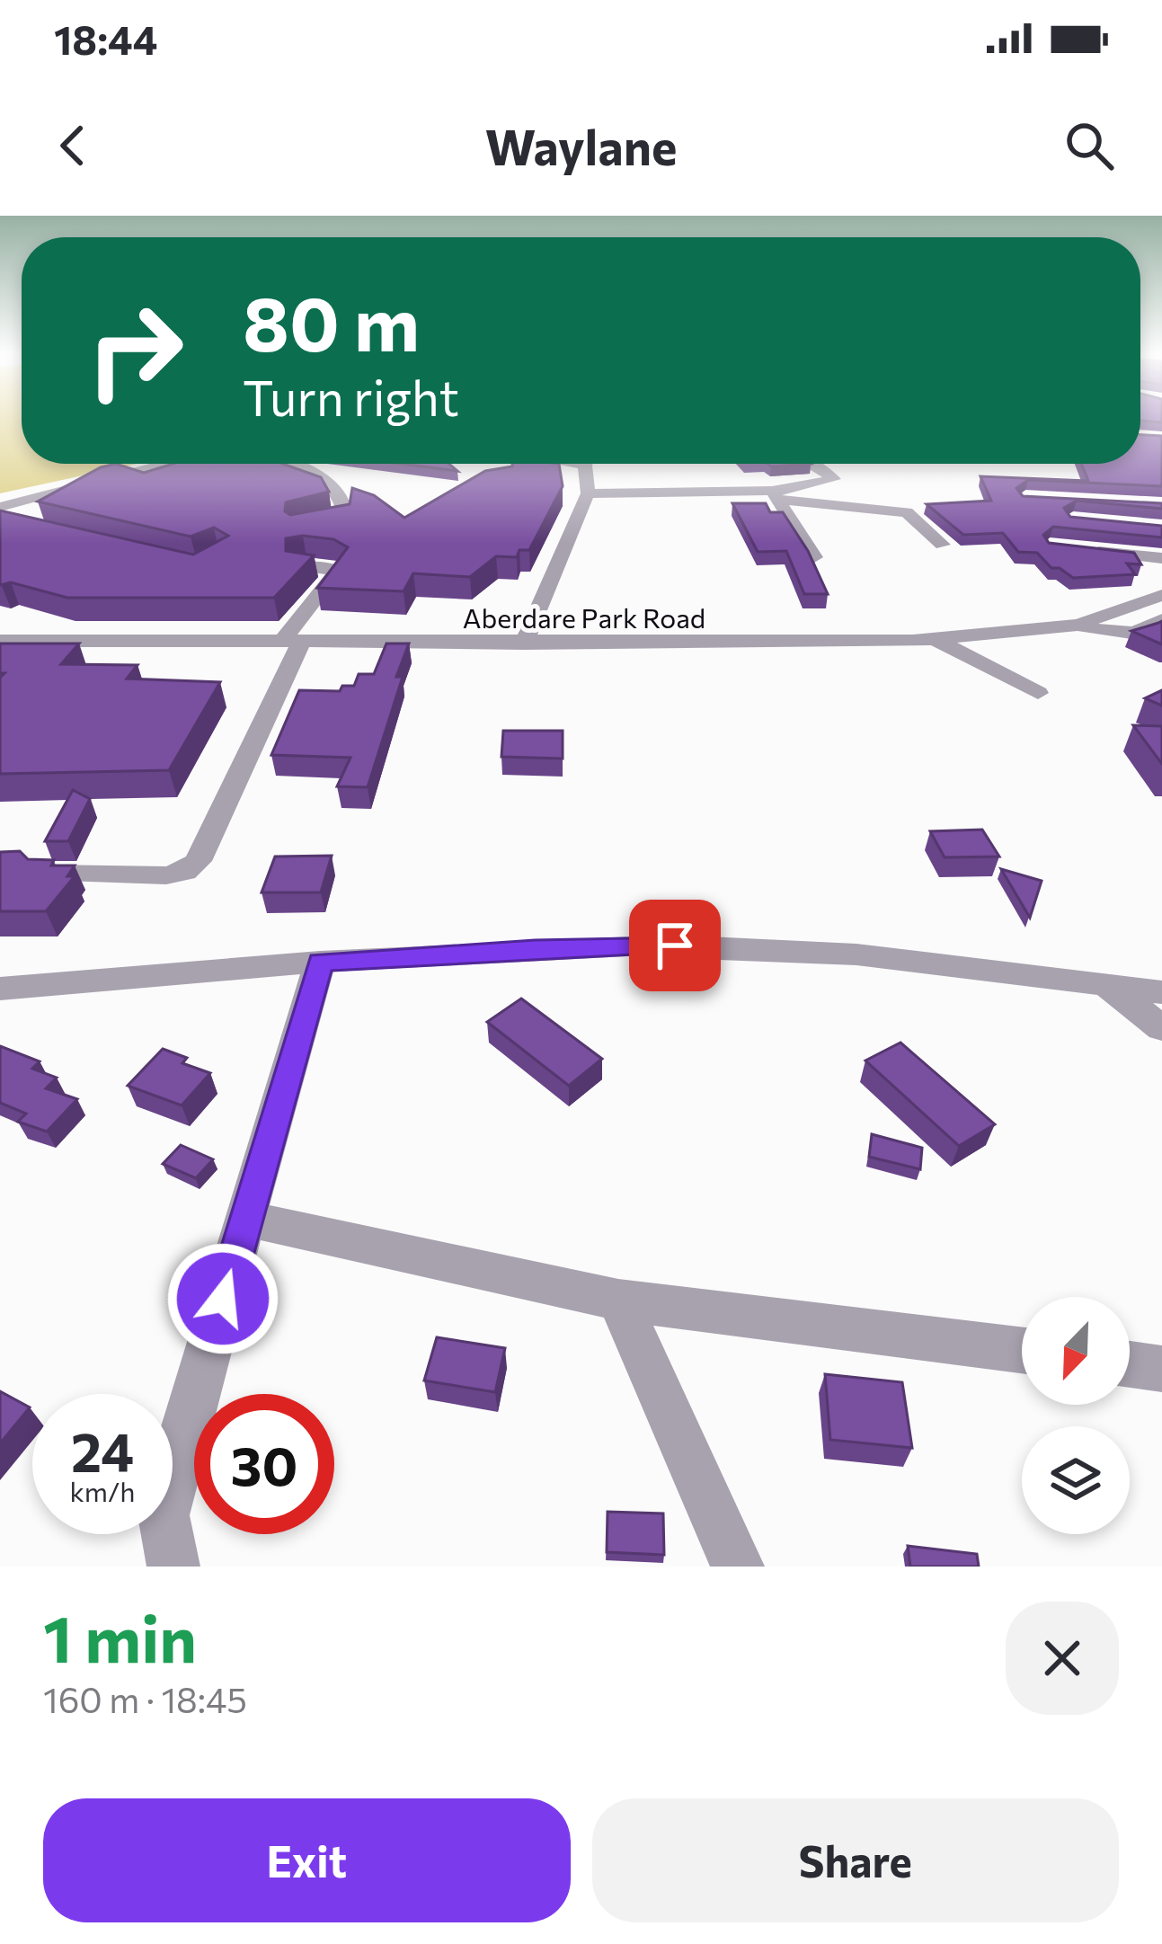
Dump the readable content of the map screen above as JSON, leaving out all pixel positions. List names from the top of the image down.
{
  "streets": {
    "street": ["Aberdare Park Road"]
  },
  "north": "bottom left",
  "page": {
    "status": "18:44",
    "header": "Waylane",
    "turn": ["80 m", "Turn right"],
    "speed": "24 km/h",
    "limit": "30",
    "heading": ["1 min", "160 m · 18:45"],
    "buttons": ["Exit", "Share"]
  }
}
